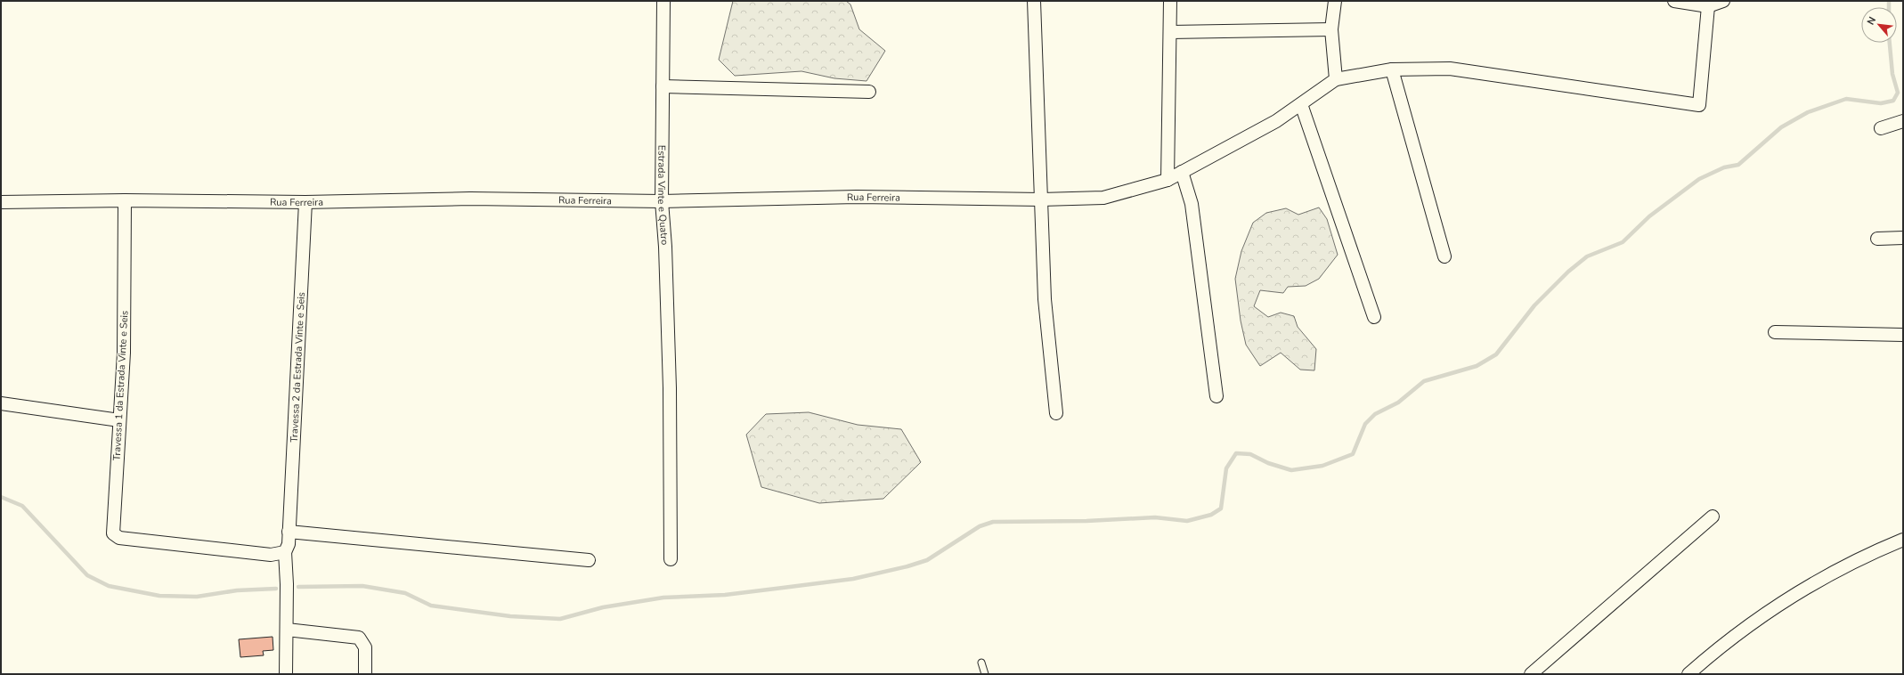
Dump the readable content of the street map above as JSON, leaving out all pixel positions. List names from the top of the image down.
{
  "streets": {
    "street": [
      "Estrada Vinte e Quatro",
      "Rua Ferreira",
      "Travessa 2 da Estrada Vinte e Seis",
      "Travessa 1 da Estrada Vinte e Seis"
    ]
  },
  "crossings": [
    ["Estrada Vinte e Quatro", "Rua Ferreira"],
    ["Rua Ferreira", "Travessa 2 da Estrada Vinte e Seis"],
    ["Rua Ferreira", "Travessa 1 da Estrada Vinte e Seis"],
    ["Travessa 2 da Estrada Vinte e Seis", "Travessa 1 da Estrada Vinte e Seis"]
  ],
  "north": "top left"
}
